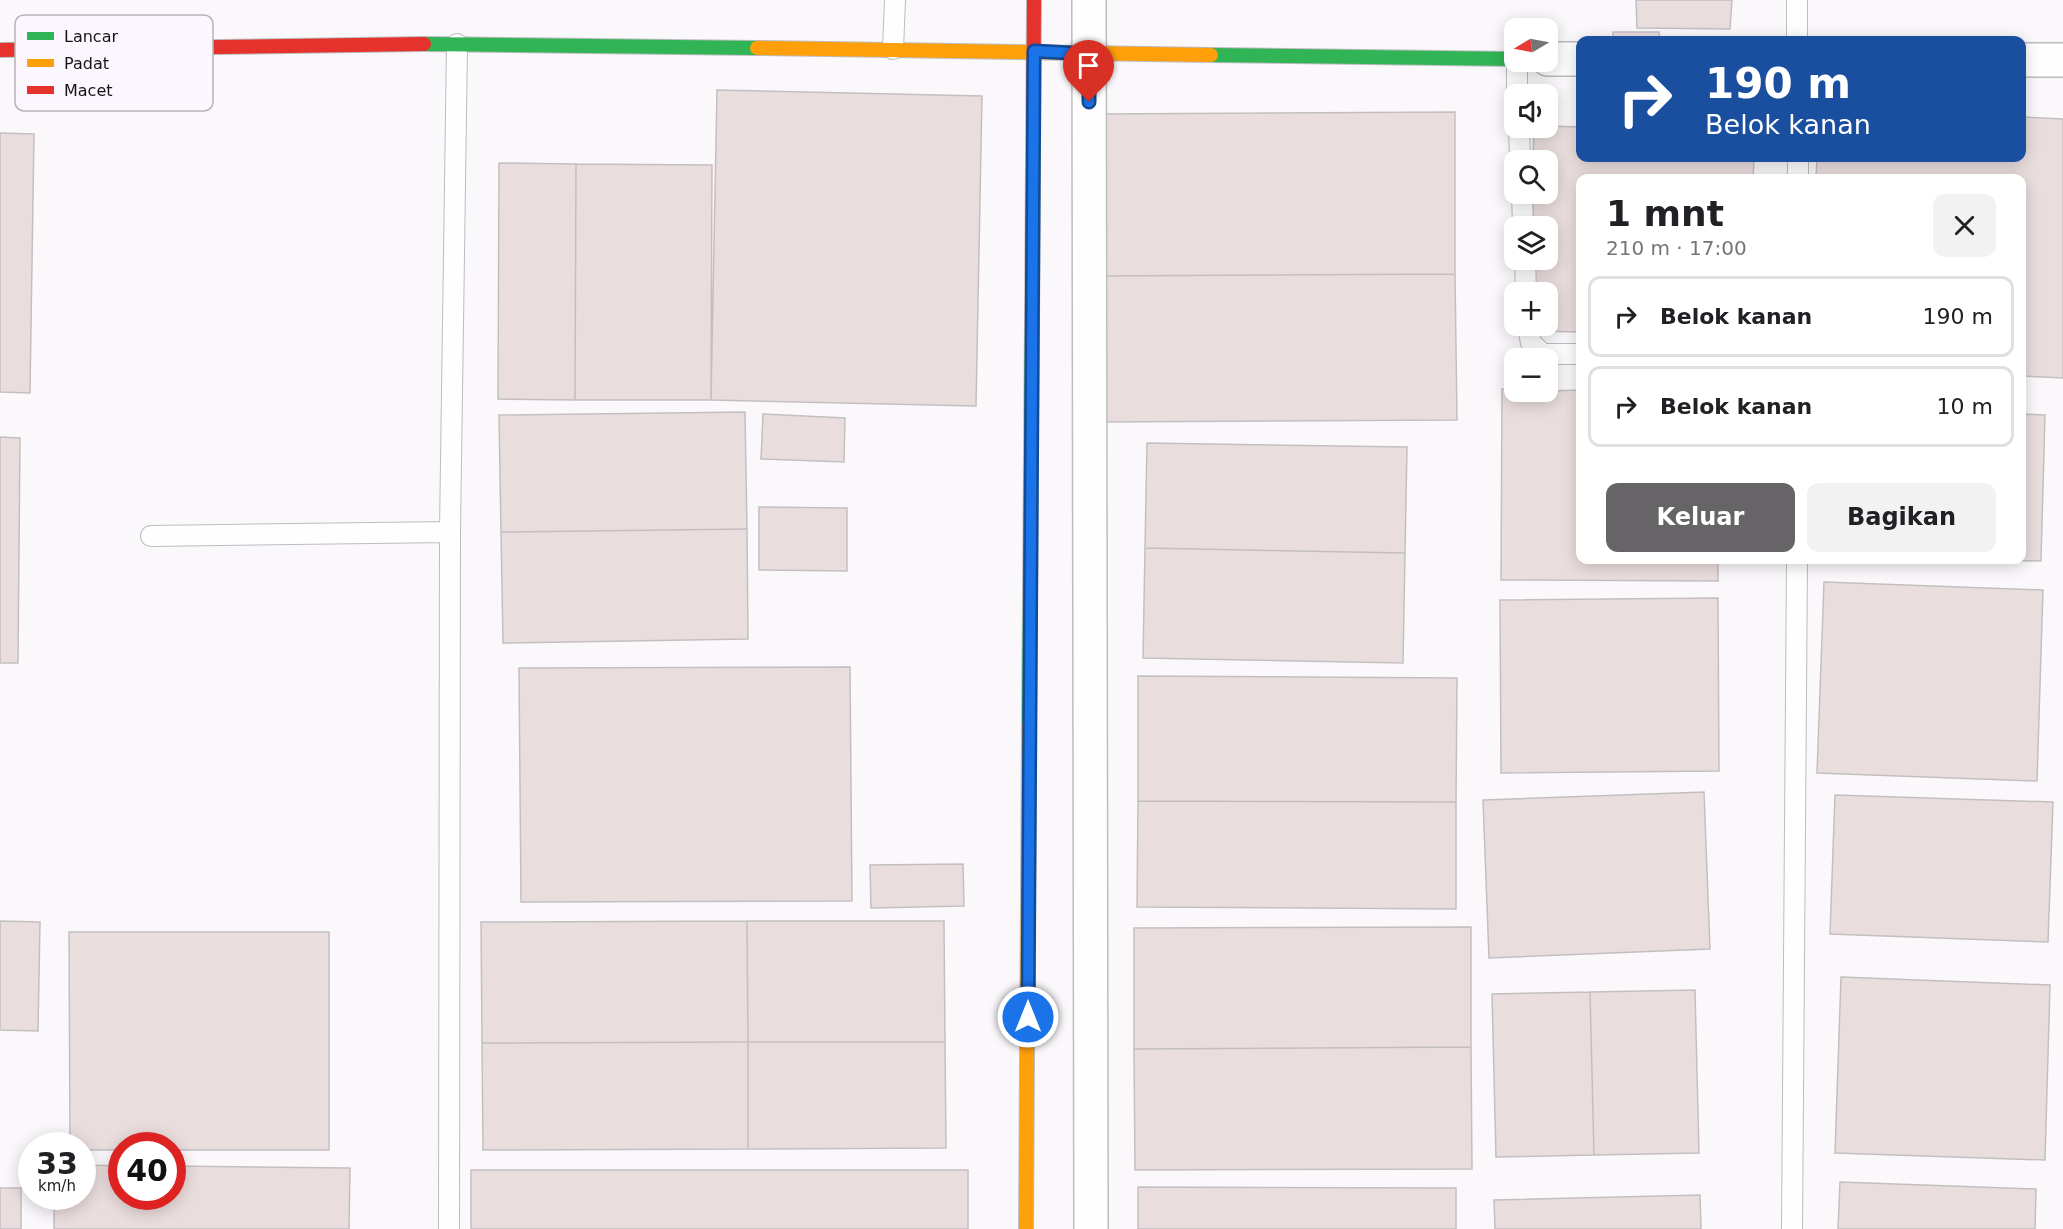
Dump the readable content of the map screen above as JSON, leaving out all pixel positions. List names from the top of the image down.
{
  "legend": ["Lancar", "Padat", "Macet"],
  "north": "left",
  "page": {
    "map_buttons": ["+", "−"],
    "turn": ["190 m", "Belok kanan"],
    "heading": ["1 mnt", "210 m · 17:00"],
    "list": [
      {
        "name": "Belok kanan",
        "value": "190 m"
      },
      {
        "name": "Belok kanan",
        "value": "10 m"
      }
    ],
    "buttons": ["Keluar", "Bagikan"],
    "speed": "33 km/h",
    "limit": "40"
  }
}
